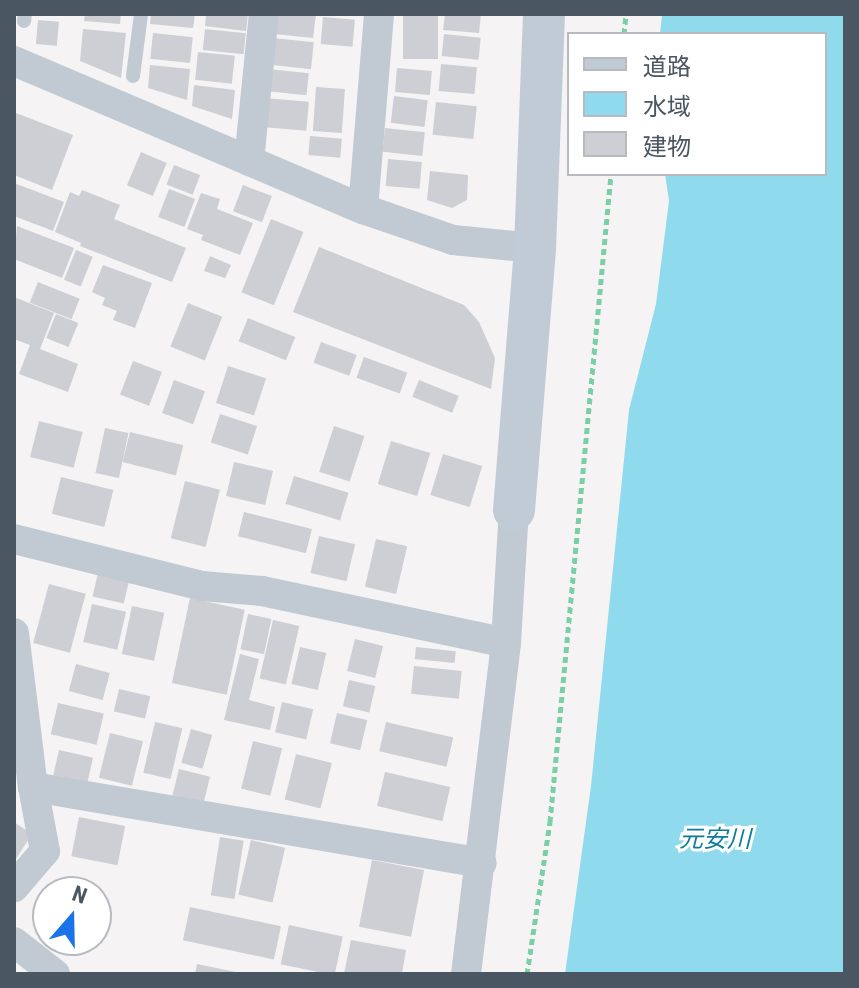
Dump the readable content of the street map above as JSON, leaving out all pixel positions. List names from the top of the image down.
{
  "water": ["元安川"],
  "legend": ["道路", "水域", "建物"],
  "north": "top"
}
